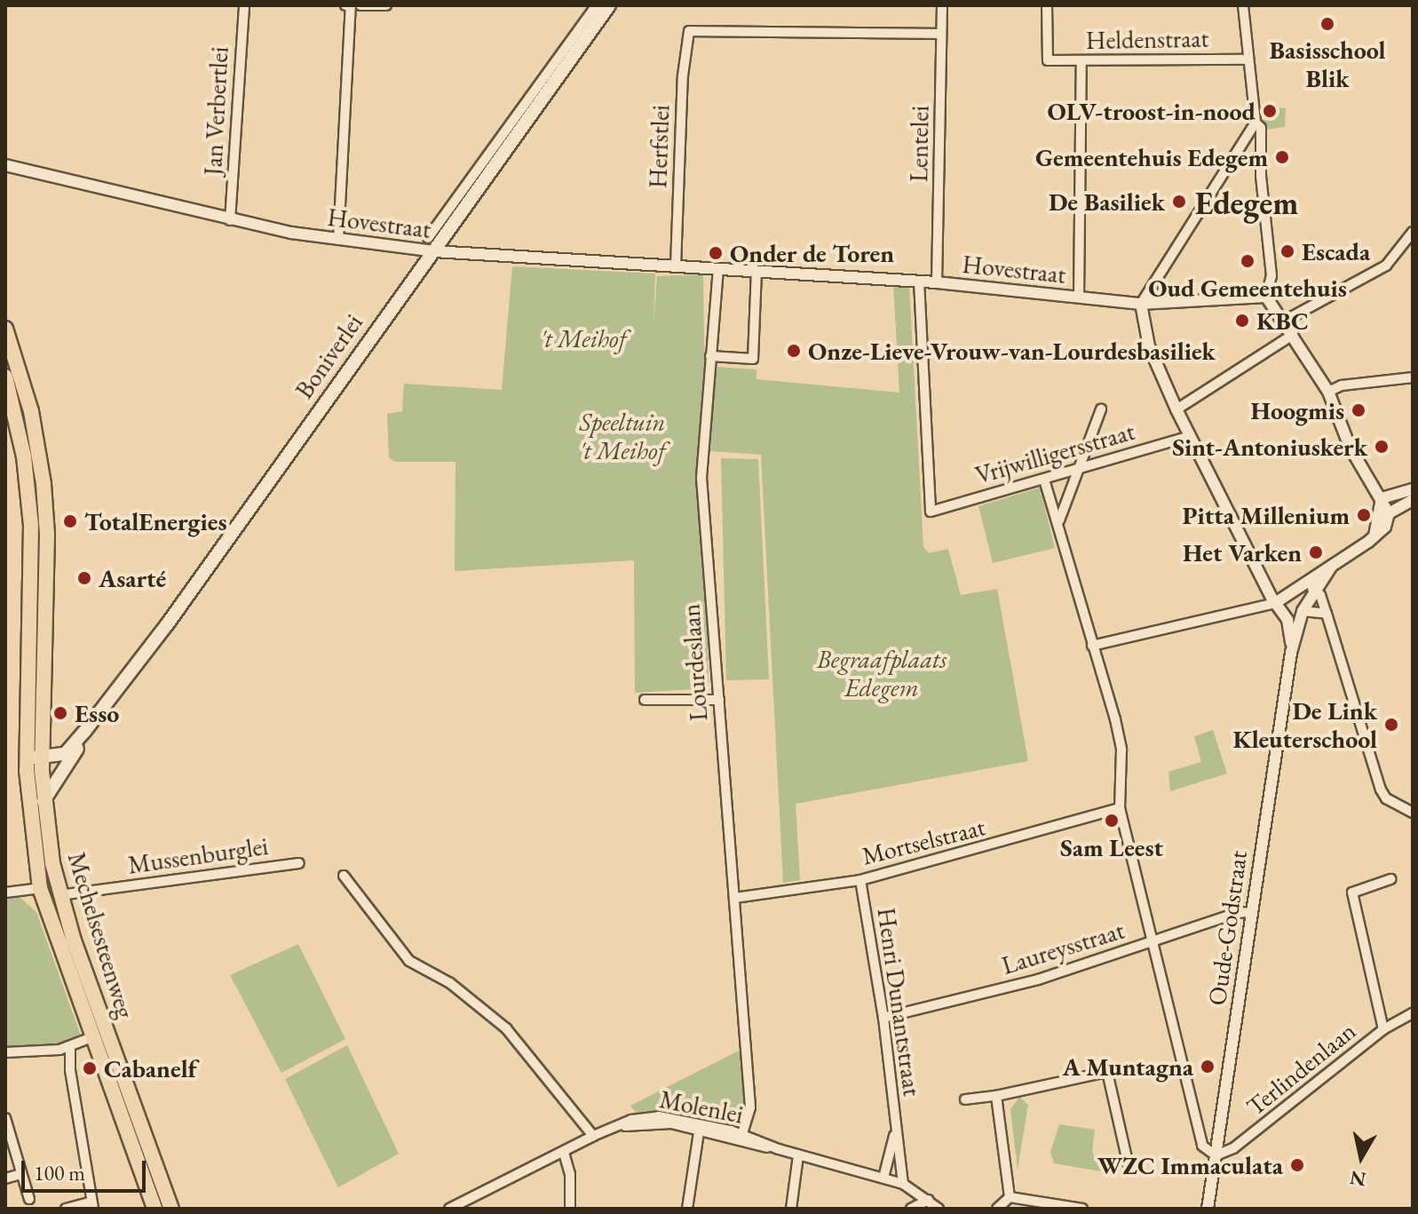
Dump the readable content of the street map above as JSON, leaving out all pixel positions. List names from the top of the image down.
{
  "streets": {
    "main road": ["Boniverlei", "Mechelsesteenweg"],
    "street": [
      "Heldenstraat",
      "Jan Verbertlei",
      "Lentelei",
      "Herfstlei",
      "Hovestraat",
      "Vrijwilligersstraat",
      "Lourdeslaan",
      "Mortselstraat",
      "Mussenburglei",
      "Oude-Godstraat",
      "Laureysstraat",
      "Henri Dunantstraat",
      "Terlindenlaan",
      "Molenlei"
    ]
  },
  "crossings": [
    ["Jan Verbertlei", "Hovestraat"],
    ["Lentelei", "Herfstlei"],
    ["Lentelei", "Hovestraat"],
    ["Herfstlei", "Hovestraat"],
    ["Hovestraat", "Boniverlei"],
    ["Hovestraat", "Vrijwilligersstraat"],
    ["Hovestraat", "Lourdeslaan"],
    ["Hovestraat", "Oude-Godstraat"],
    ["Boniverlei", "Mechelsesteenweg"],
    ["Vrijwilligersstraat", "Oude-Godstraat"],
    ["Lourdeslaan", "Mortselstraat"],
    ["Lourdeslaan", "Molenlei"],
    ["Mortselstraat", "Henri Dunantstraat"],
    ["Mussenburglei", "Mechelsesteenweg"],
    ["Oude-Godstraat", "Laureysstraat"],
    ["Oude-Godstraat", "Terlindenlaan"],
    ["Laureysstraat", "Henri Dunantstraat"]
  ],
  "districts": ["Edegem"],
  "parks": ["'t Meihof", "Speeltuin 't Meihof", "Begraafplaats Edegem"],
  "places": [
    "Basisschool Blik",
    "OLV-troost-in-nood",
    "Gemeentehuis Edegem",
    "De Basiliek",
    "Escada",
    "Onder de Toren",
    "Oud Gemeentehuis",
    "KBC",
    "Onze-Lieve-Vrouw-van-Lourdesbasiliek",
    "Hoogmis",
    "Sint-Antoniuskerk",
    "Pitta Millenium",
    "TotalEnergies",
    "Het Varken",
    "Asarté",
    "Esso",
    "De Link Kleuterschool",
    "Sam Leest",
    "A Muntagna",
    "Cabanelf",
    "WZC Immaculata"
  ],
  "scale_bar": "100 m",
  "north": "bottom"
}
